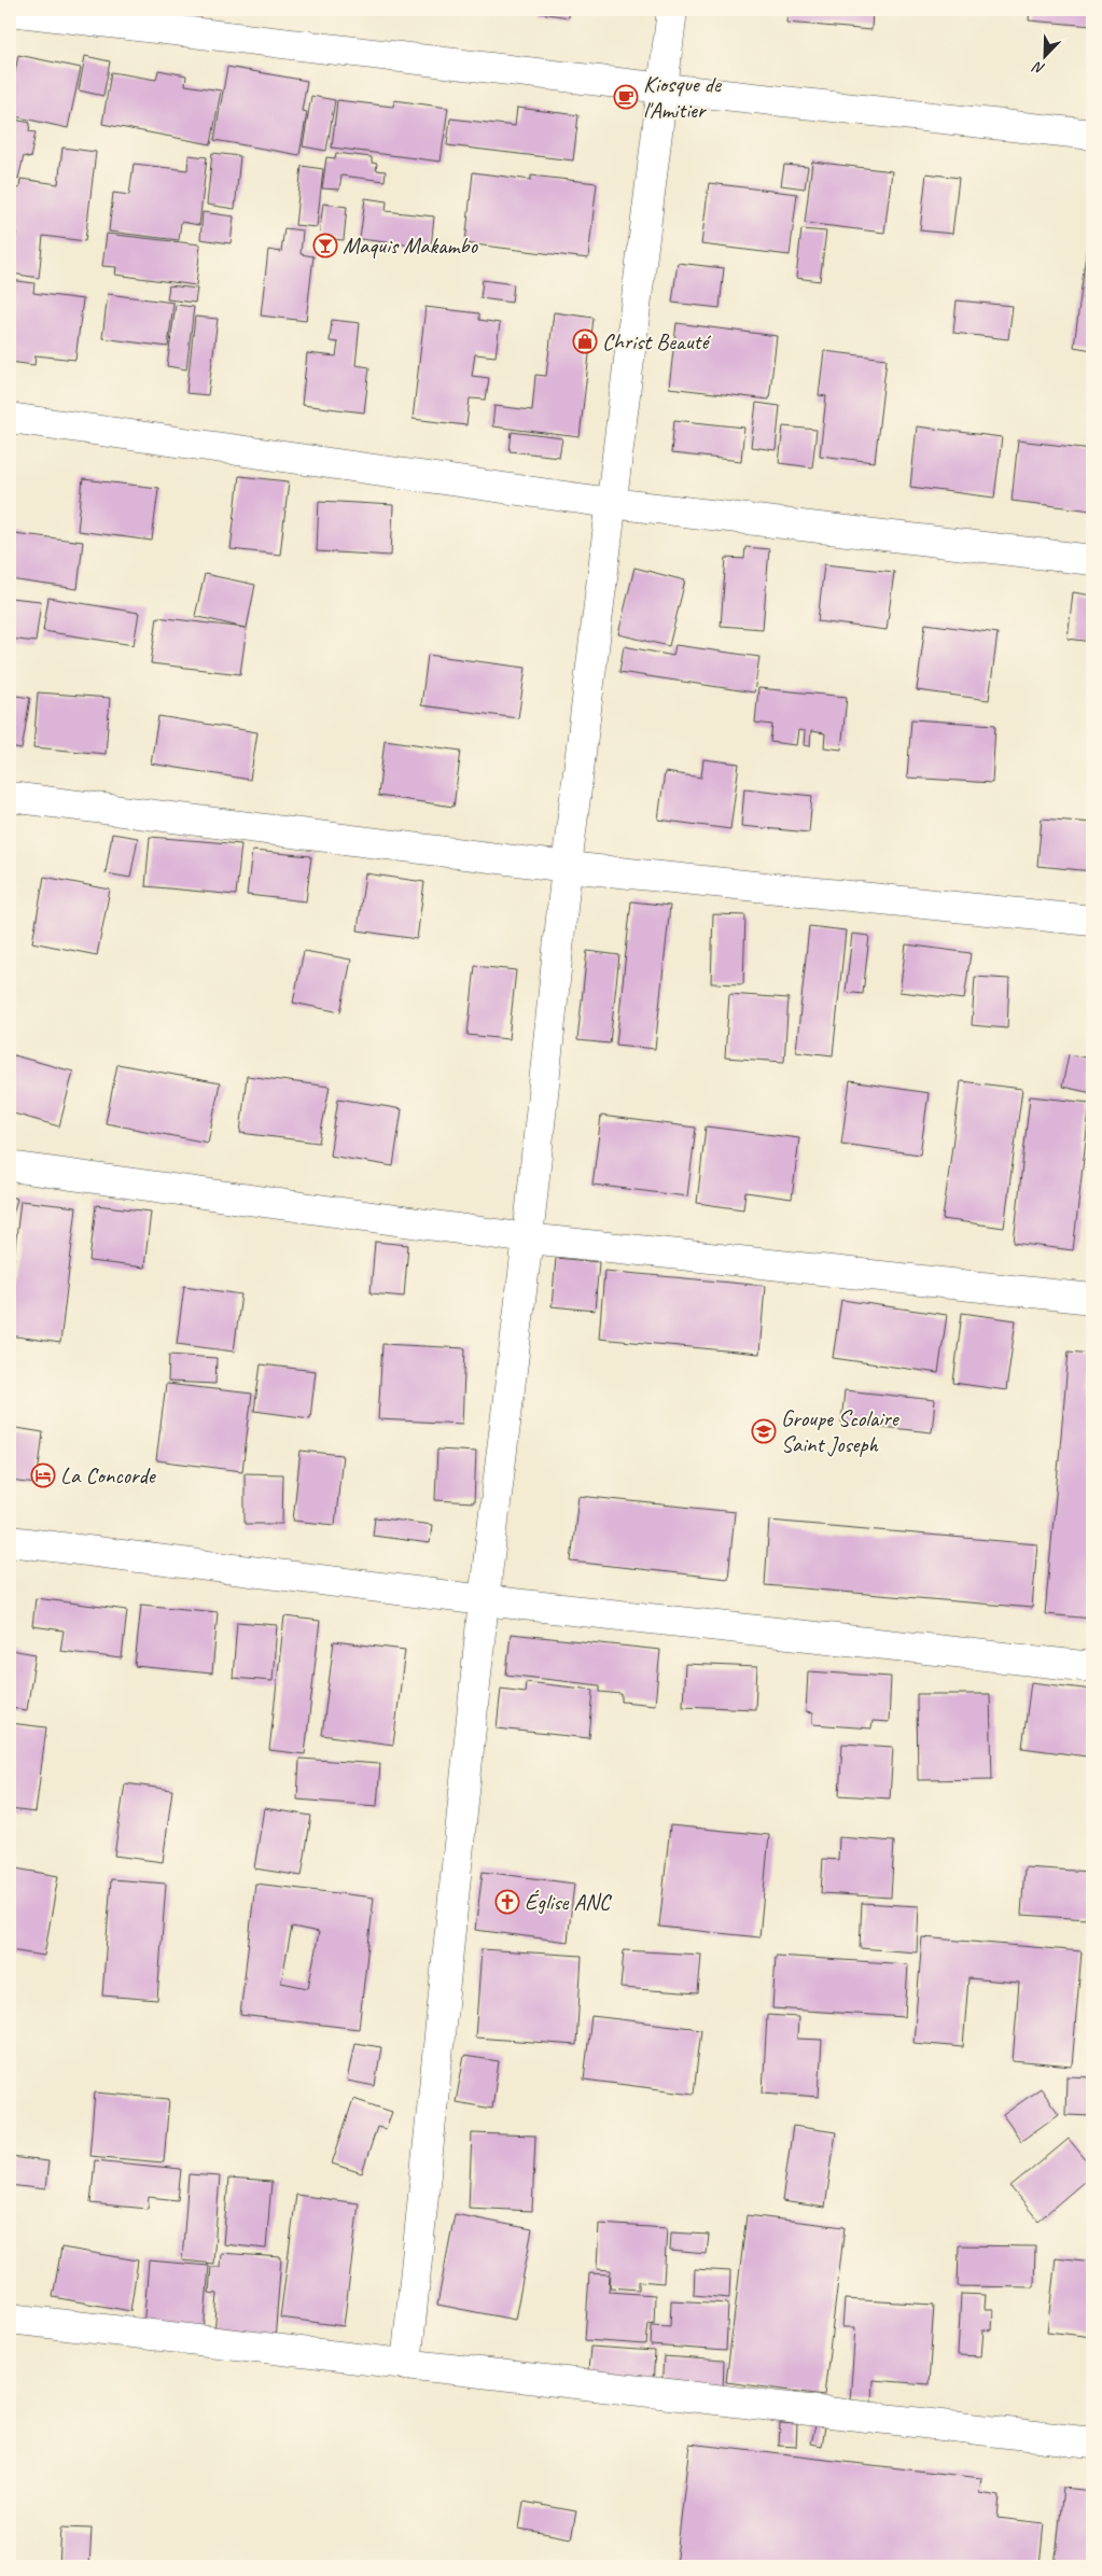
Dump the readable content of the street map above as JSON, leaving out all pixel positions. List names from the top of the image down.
{
  "places": {
    "cafe": ["Kiosque de l'Amitier"],
    "bar": ["Maquis Makambo"],
    "shop": ["Christ Beauté"],
    "school or university": ["Groupe Scolaire Saint Joseph"],
    "hotel": ["La Concorde"],
    "church": ["Église ANC"]
  },
  "north": "bottom left"
}
